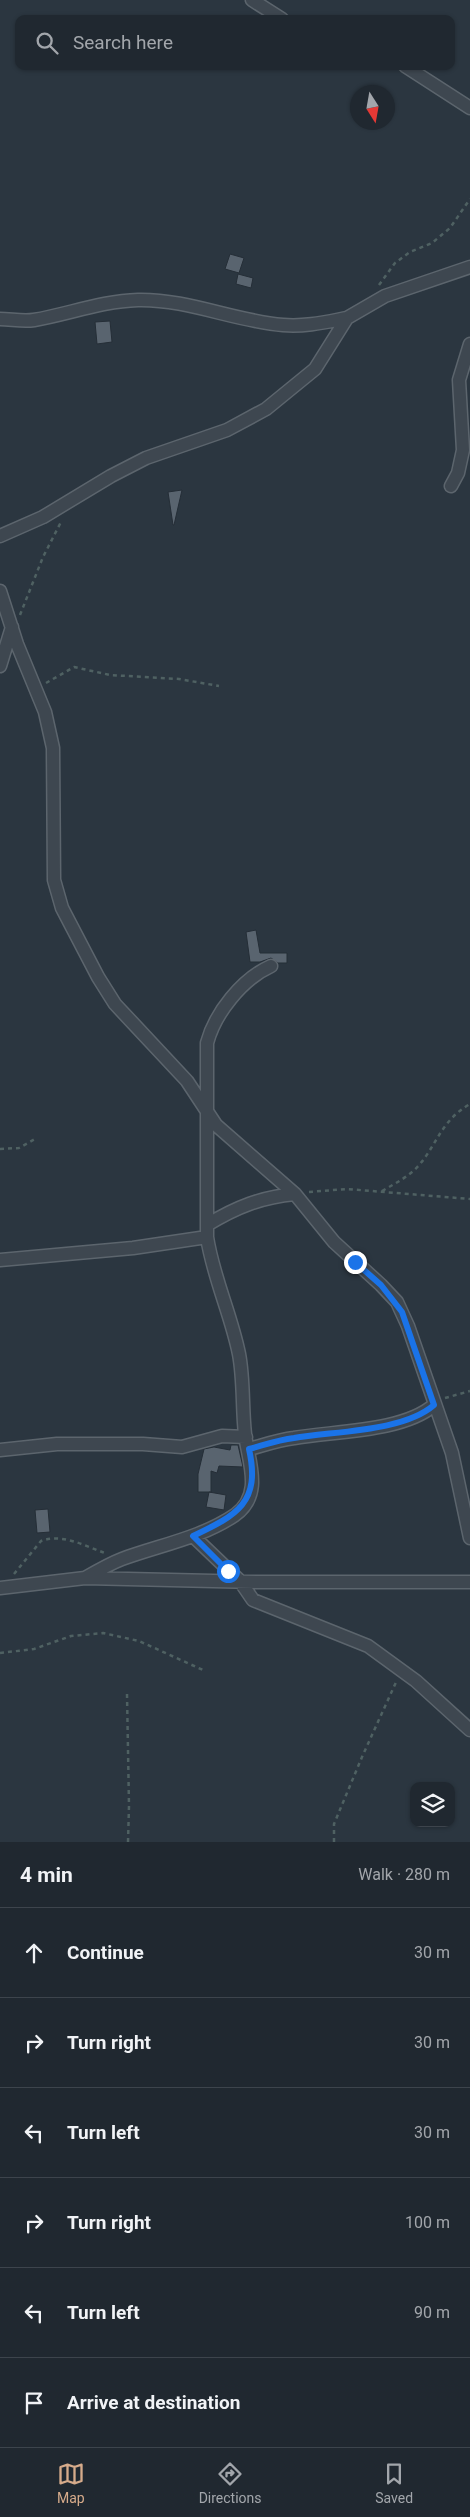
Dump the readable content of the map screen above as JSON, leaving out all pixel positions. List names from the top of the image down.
{
  "north": "bottom",
  "page": {
    "search": "Search here",
    "heading": ["4 min", "Walk · 280 m"],
    "list": [
      ["Continue", "30 m"],
      ["Turn right", "30 m"],
      ["Turn left", "30 m"],
      ["Turn right", "100 m"],
      ["Turn left", "90 m"],
      "Arrive at destination"
    ],
    "nav": ["Map", "Directions", "Saved"]
  }
}
